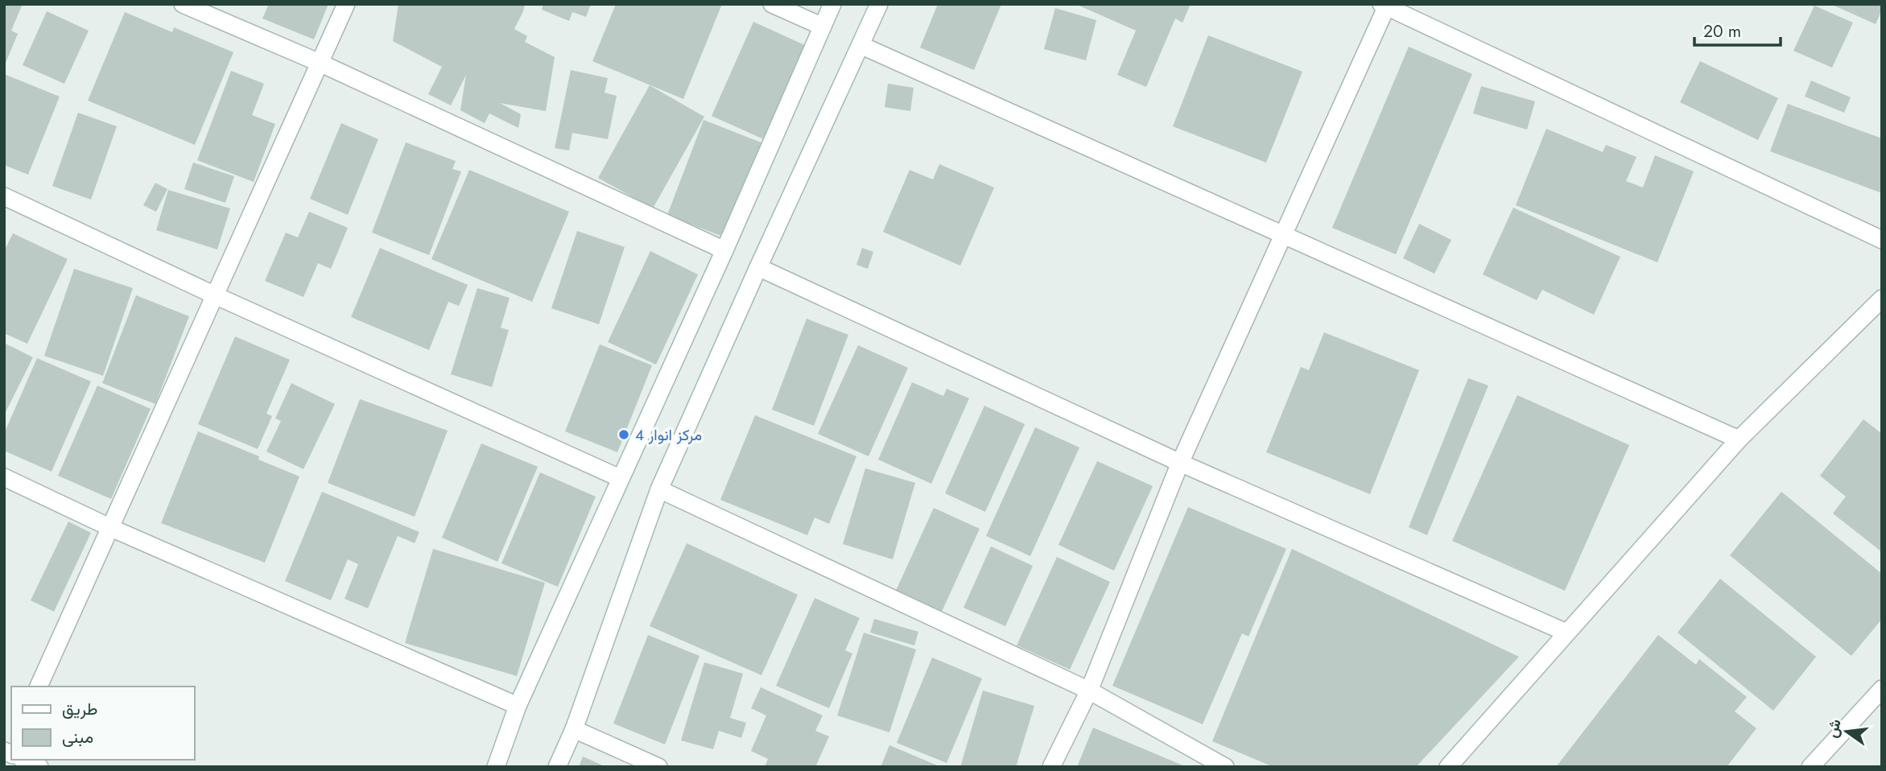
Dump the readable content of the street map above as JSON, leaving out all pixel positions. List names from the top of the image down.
{
  "places": ["مركز انوار 4"],
  "legend": ["طريق", "مبنى"],
  "scale_bar": "20 m",
  "north": "left"
}
